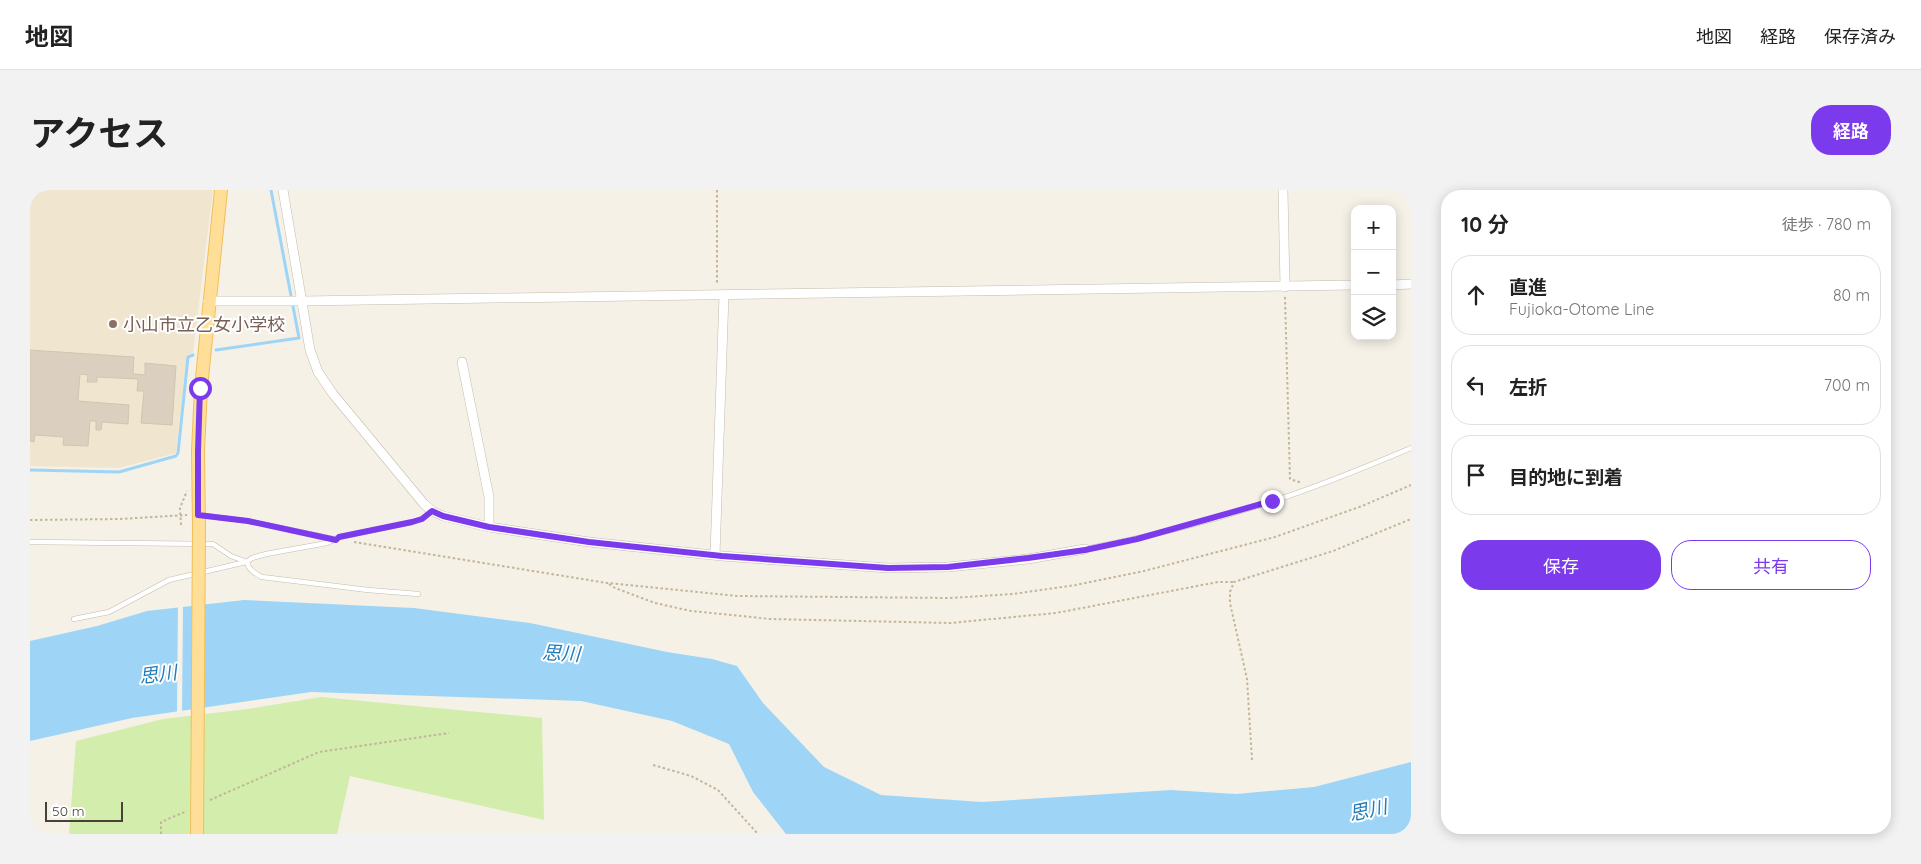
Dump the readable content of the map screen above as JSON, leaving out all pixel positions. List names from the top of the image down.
{
  "water": ["思川"],
  "places": ["小山市立乙女小学校"],
  "scale_bar": "50 m",
  "page": {
    "header": "地図",
    "nav": ["地図", "経路", "保存済み"],
    "title": "アクセス",
    "buttons": [
      "経路",
      ["保存", "共有"]
    ],
    "heading": ["10 分", "徒歩 · 780 m"],
    "map_buttons": ["+", "−"],
    "list": [
      ["直進", "Fujioka-Otome Line", "80 m"],
      ["左折", "700 m"],
      "目的地に到着"
    ],
    "scale": "50 m"
  }
}
